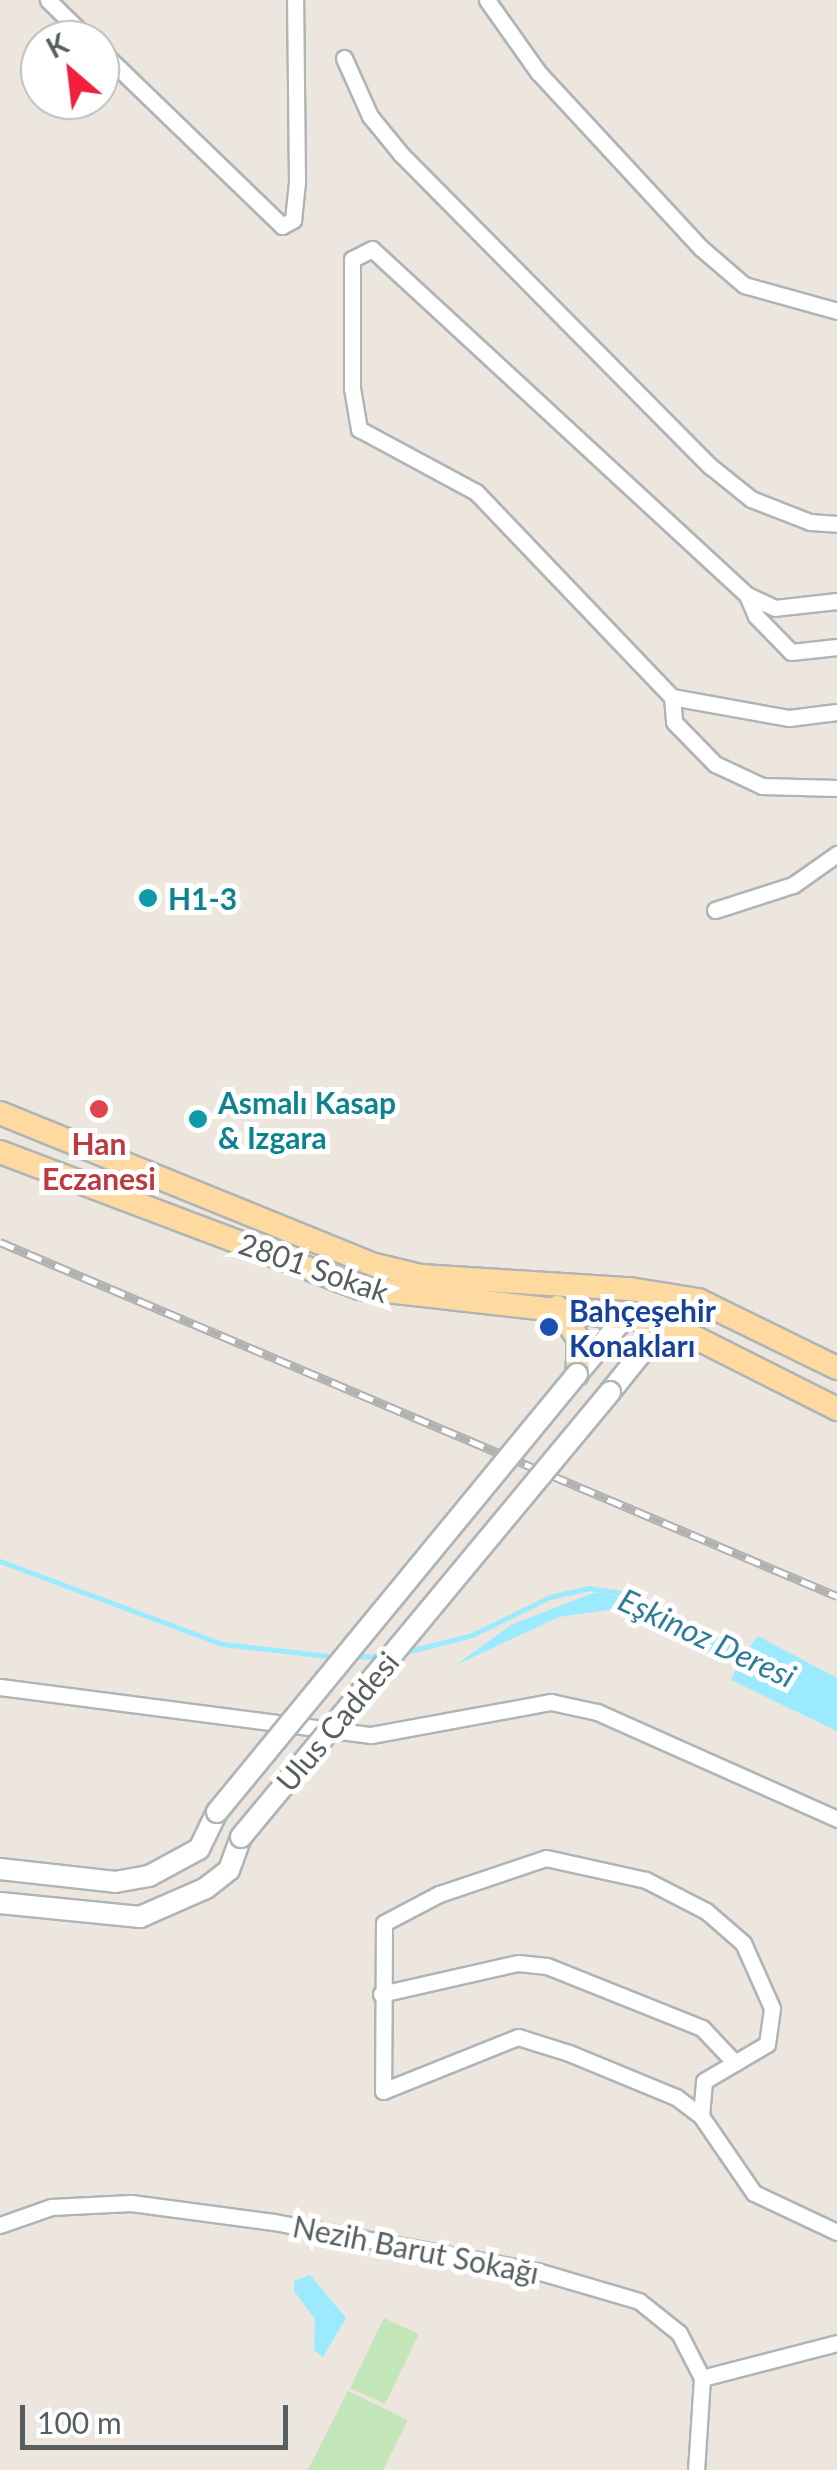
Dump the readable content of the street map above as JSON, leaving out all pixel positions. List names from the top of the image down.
{
  "streets": {
    "main road": ["2801 Sokak"],
    "street": ["Ulus Caddesi", "Nezih Barut Sokağı"]
  },
  "crossings": [
    ["2801 Sokak", "Ulus Caddesi"]
  ],
  "water": ["Eşkinoz Deresi"],
  "places": [
    "H1-3",
    "Han Eczanesi",
    "Asmalı Kasap & Izgara",
    "Bahçeşehir Konakları"
  ],
  "scale_bar": "100 m",
  "north": "top left"
}
